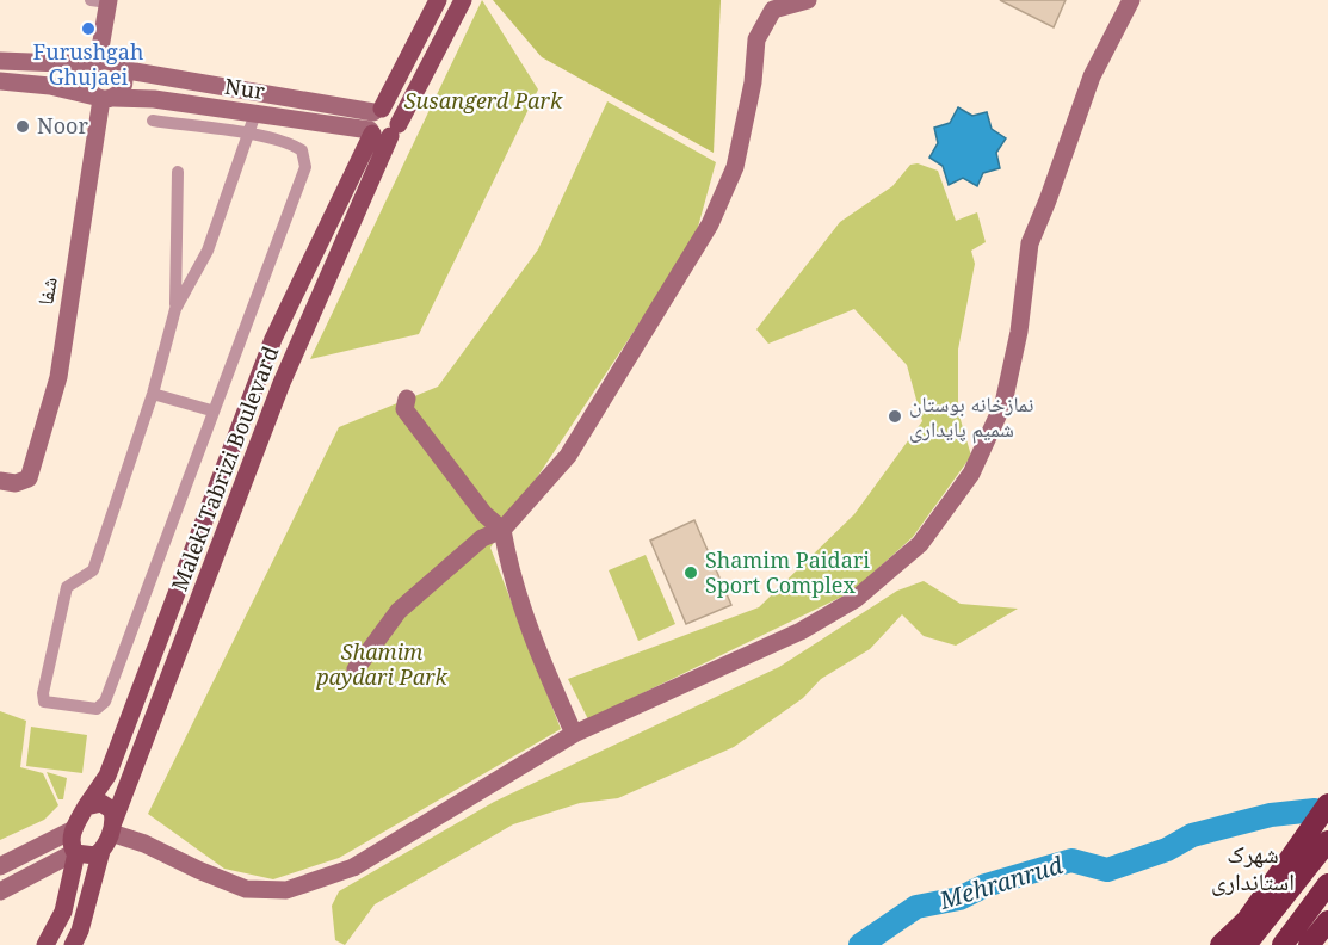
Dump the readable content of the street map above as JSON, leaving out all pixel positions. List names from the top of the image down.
{
  "streets": {
    "main road": ["Maleki Tabrizi Boulevard"],
    "street": ["Nur", "شفا"]
  },
  "crossings": [
    ["Nur", "شفا"],
    ["Nur", "Maleki Tabrizi Boulevard"]
  ],
  "districts": ["شهرک استانداری"],
  "water": ["Mehranrud"],
  "parks": ["Susangerd Park", "Shamim paydari Park"],
  "places": [
    "Furushgah Ghujaei",
    "Noor",
    "نمازخانه بوستان شمیم پایداری",
    "Shamim Paidari Sport Complex"
  ]
}
